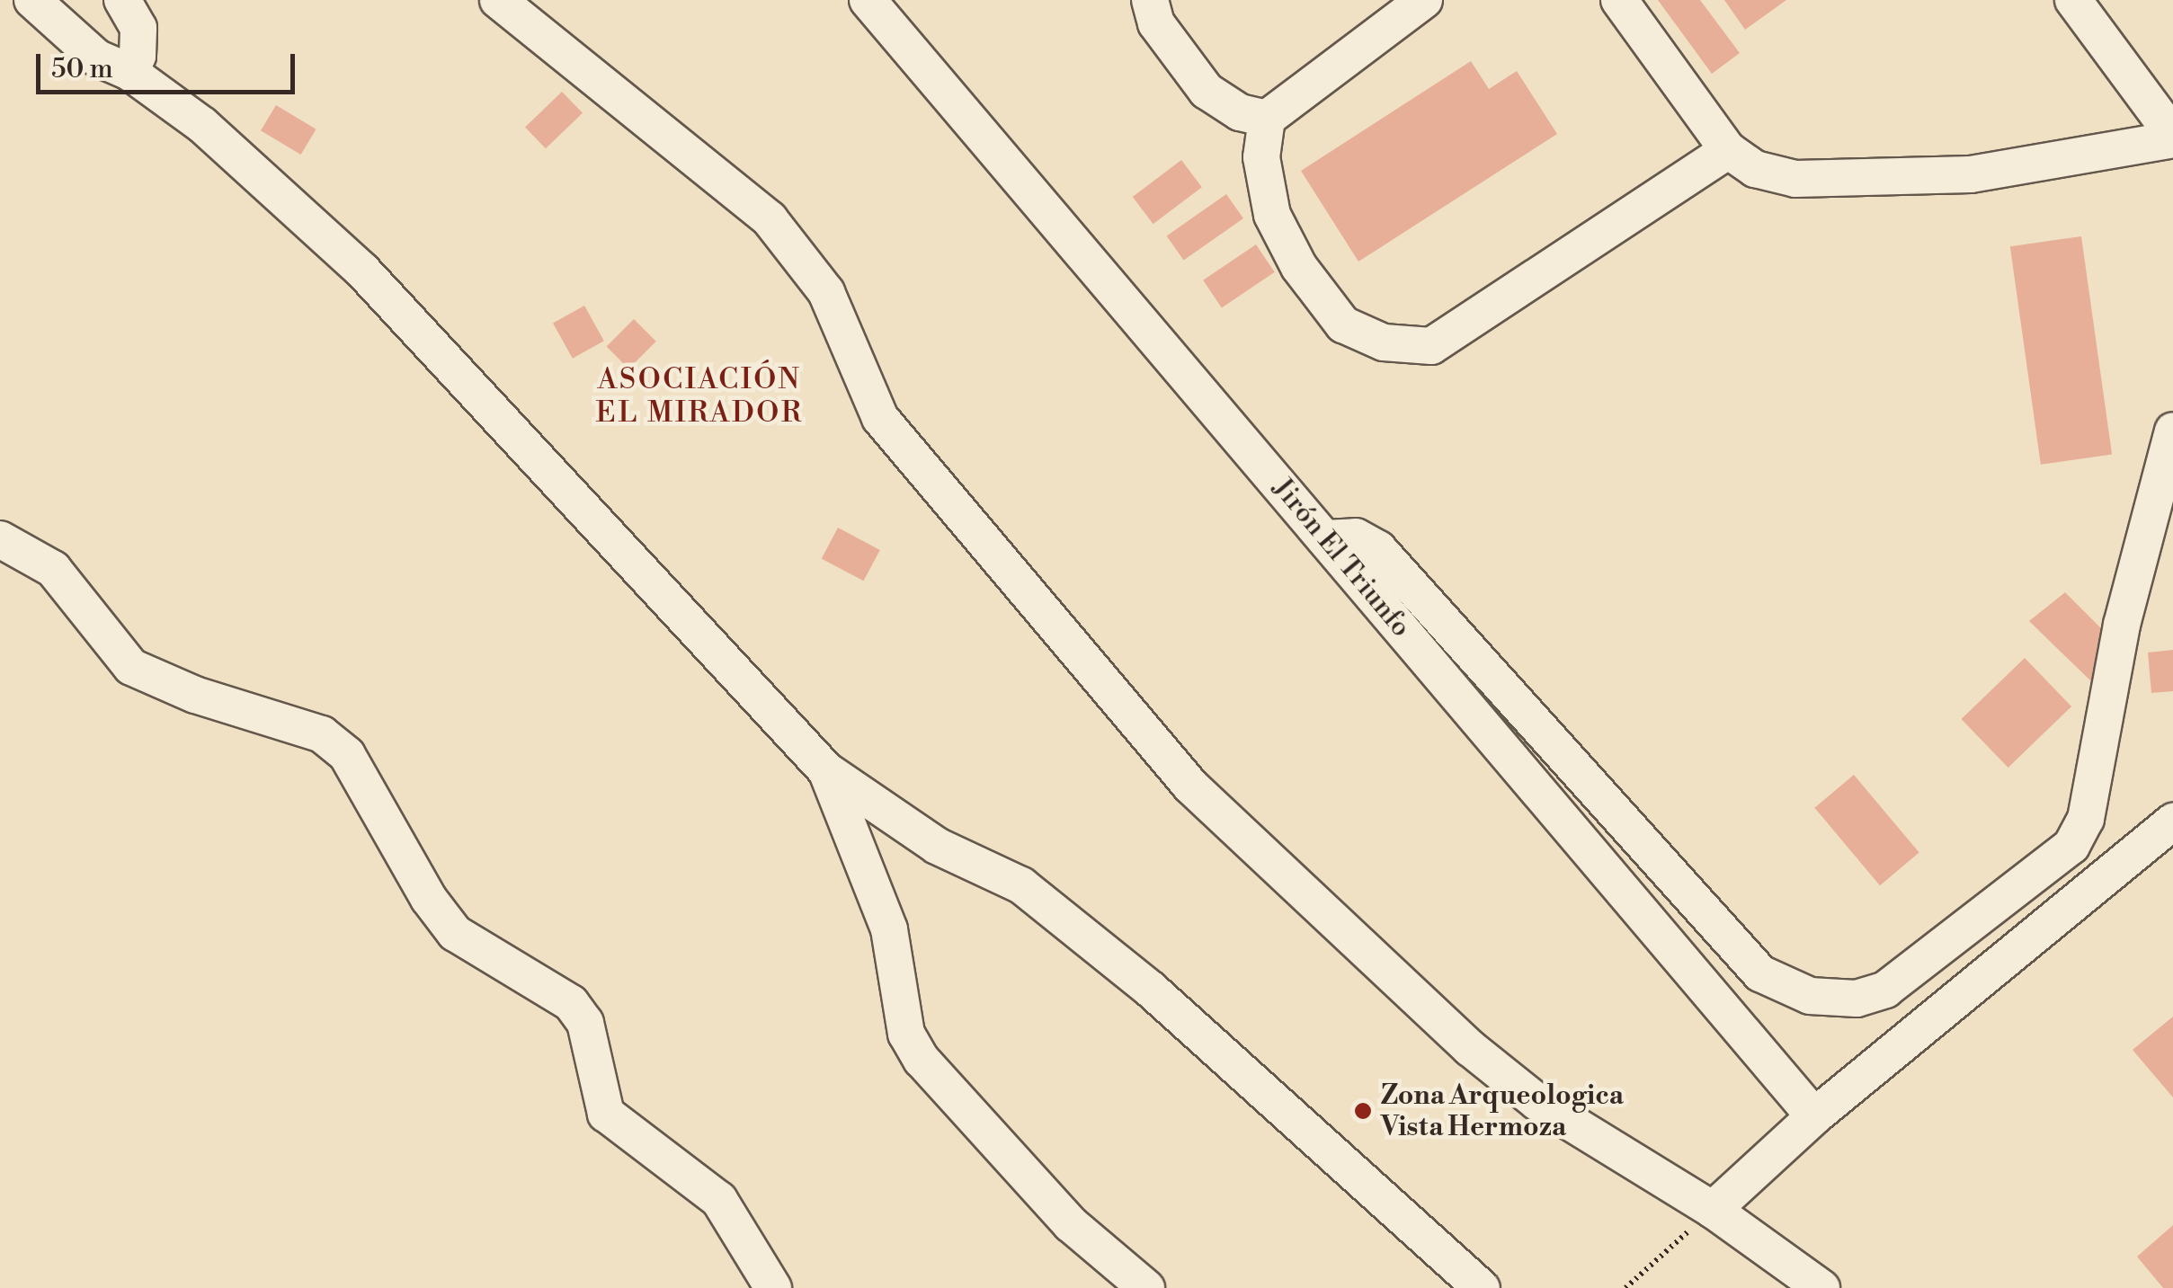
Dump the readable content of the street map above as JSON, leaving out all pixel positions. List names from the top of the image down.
{
  "streets": {
    "street": ["Jirón El Triunfo"]
  },
  "districts": ["ASOCIACIÓN EL MIRADOR"],
  "places": ["Zona Arqueologica Vista Hermoza"],
  "scale_bar": "50 m"
}
